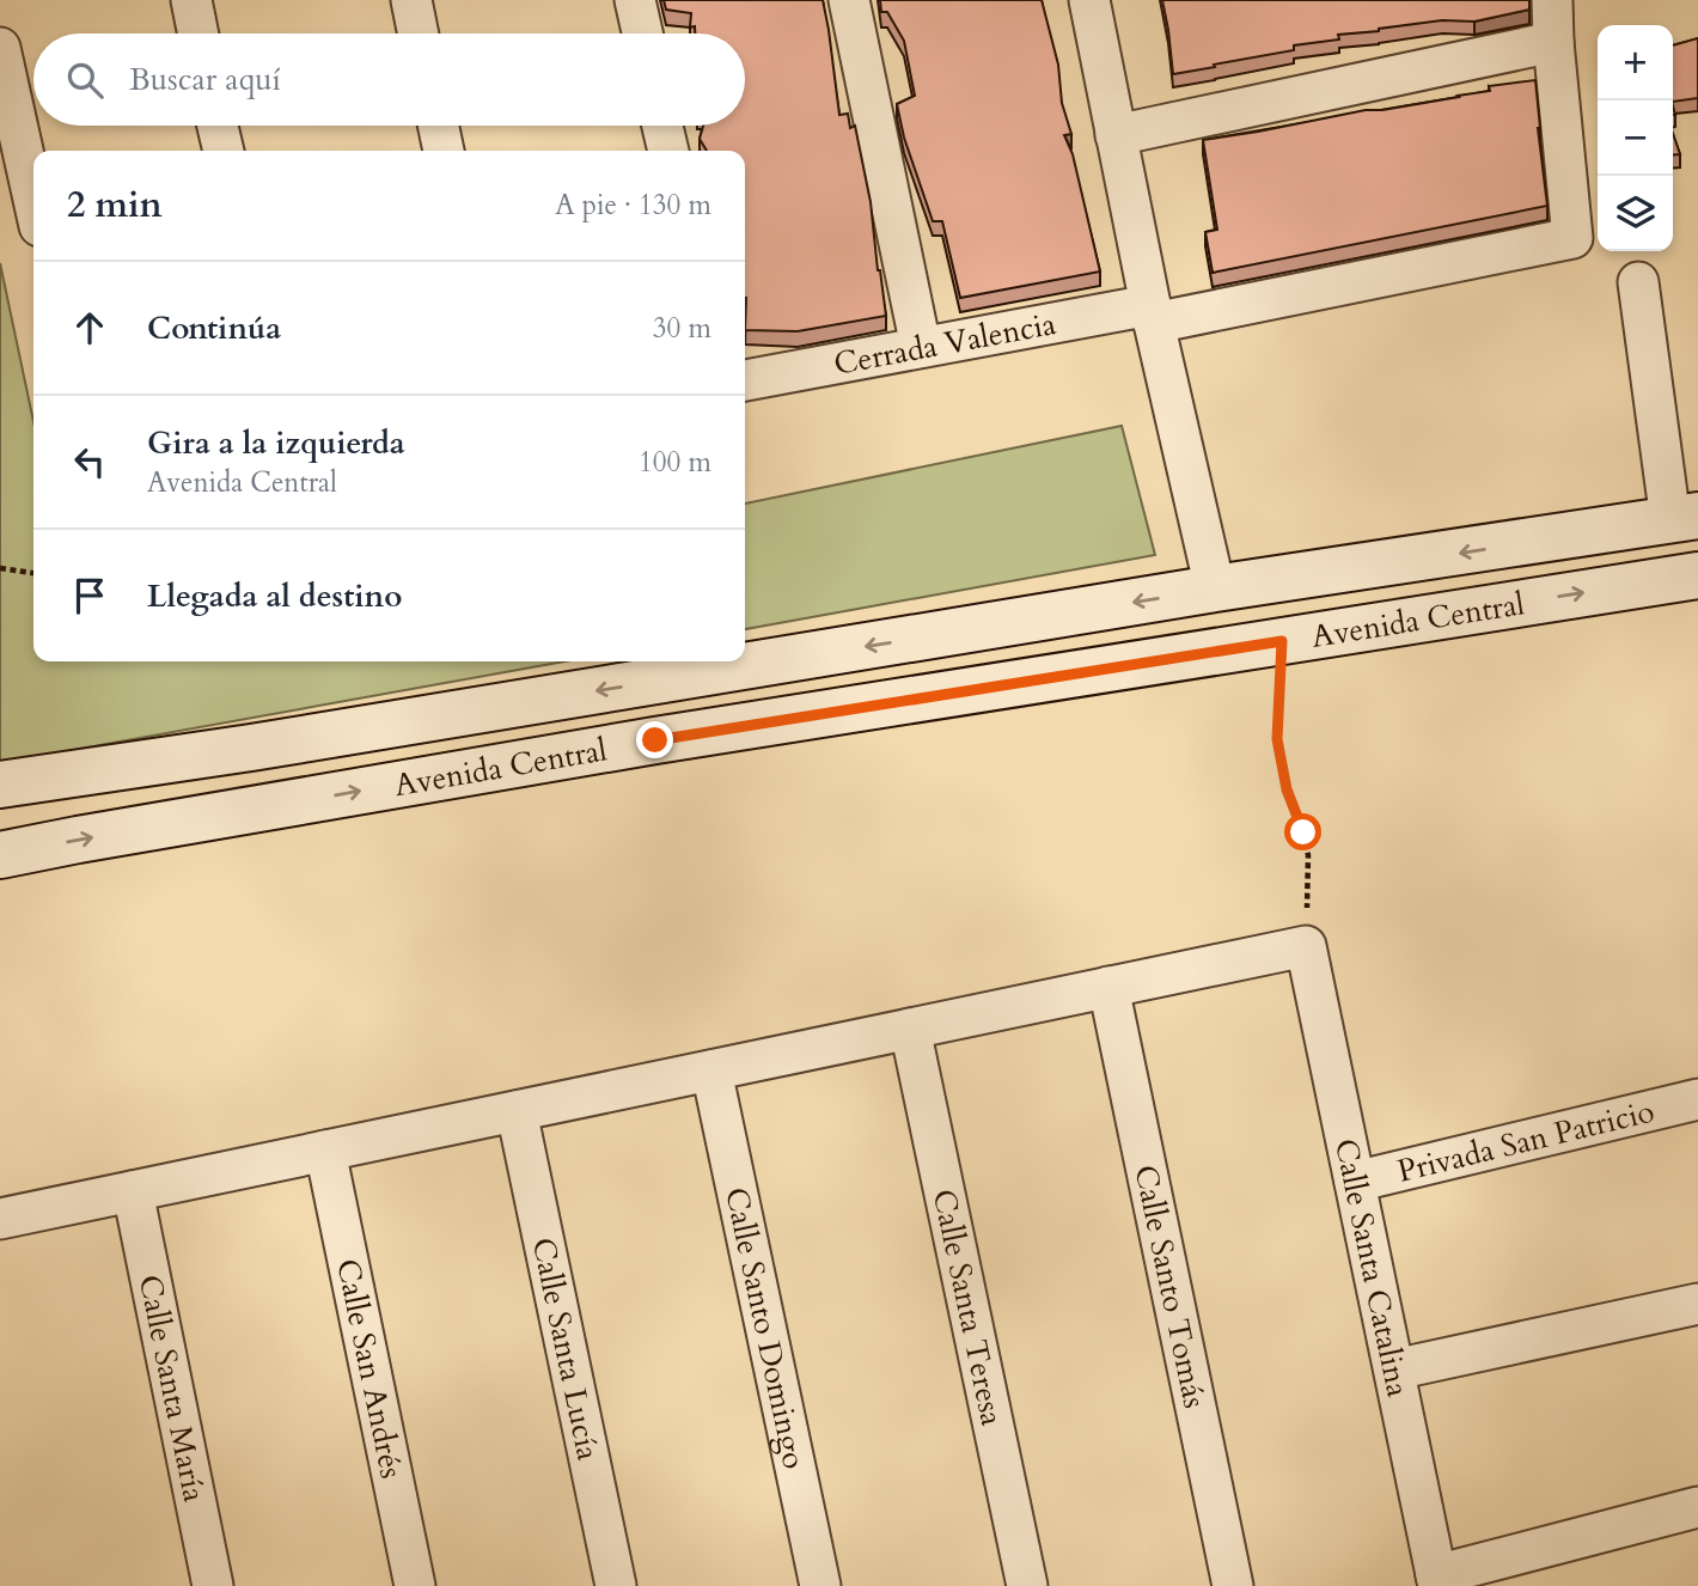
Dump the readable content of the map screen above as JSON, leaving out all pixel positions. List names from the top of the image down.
{
  "streets": {
    "main road": ["Avenida Central"],
    "street": [
      "Cerrada Valencia",
      "Privada San Patricio",
      "Calle Santa Catalina",
      "Calle Santo Tomás",
      "Calle Santa Teresa",
      "Calle Santo Domingo",
      "Calle Santa Lucía",
      "Calle San Andrés",
      "Calle Santa María"
    ]
  },
  "crossings": [
    ["Privada San Patricio", "Calle Santa Catalina"]
  ],
  "page": {
    "map_buttons": ["+", "−"],
    "search": "Buscar aquí",
    "heading": ["2 min", "A pie · 130 m"],
    "list": [
      ["Continúa", "30 m"],
      ["Gira a la izquierda", "Avenida Central", "100 m"],
      "Llegada al destino"
    ]
  }
}
